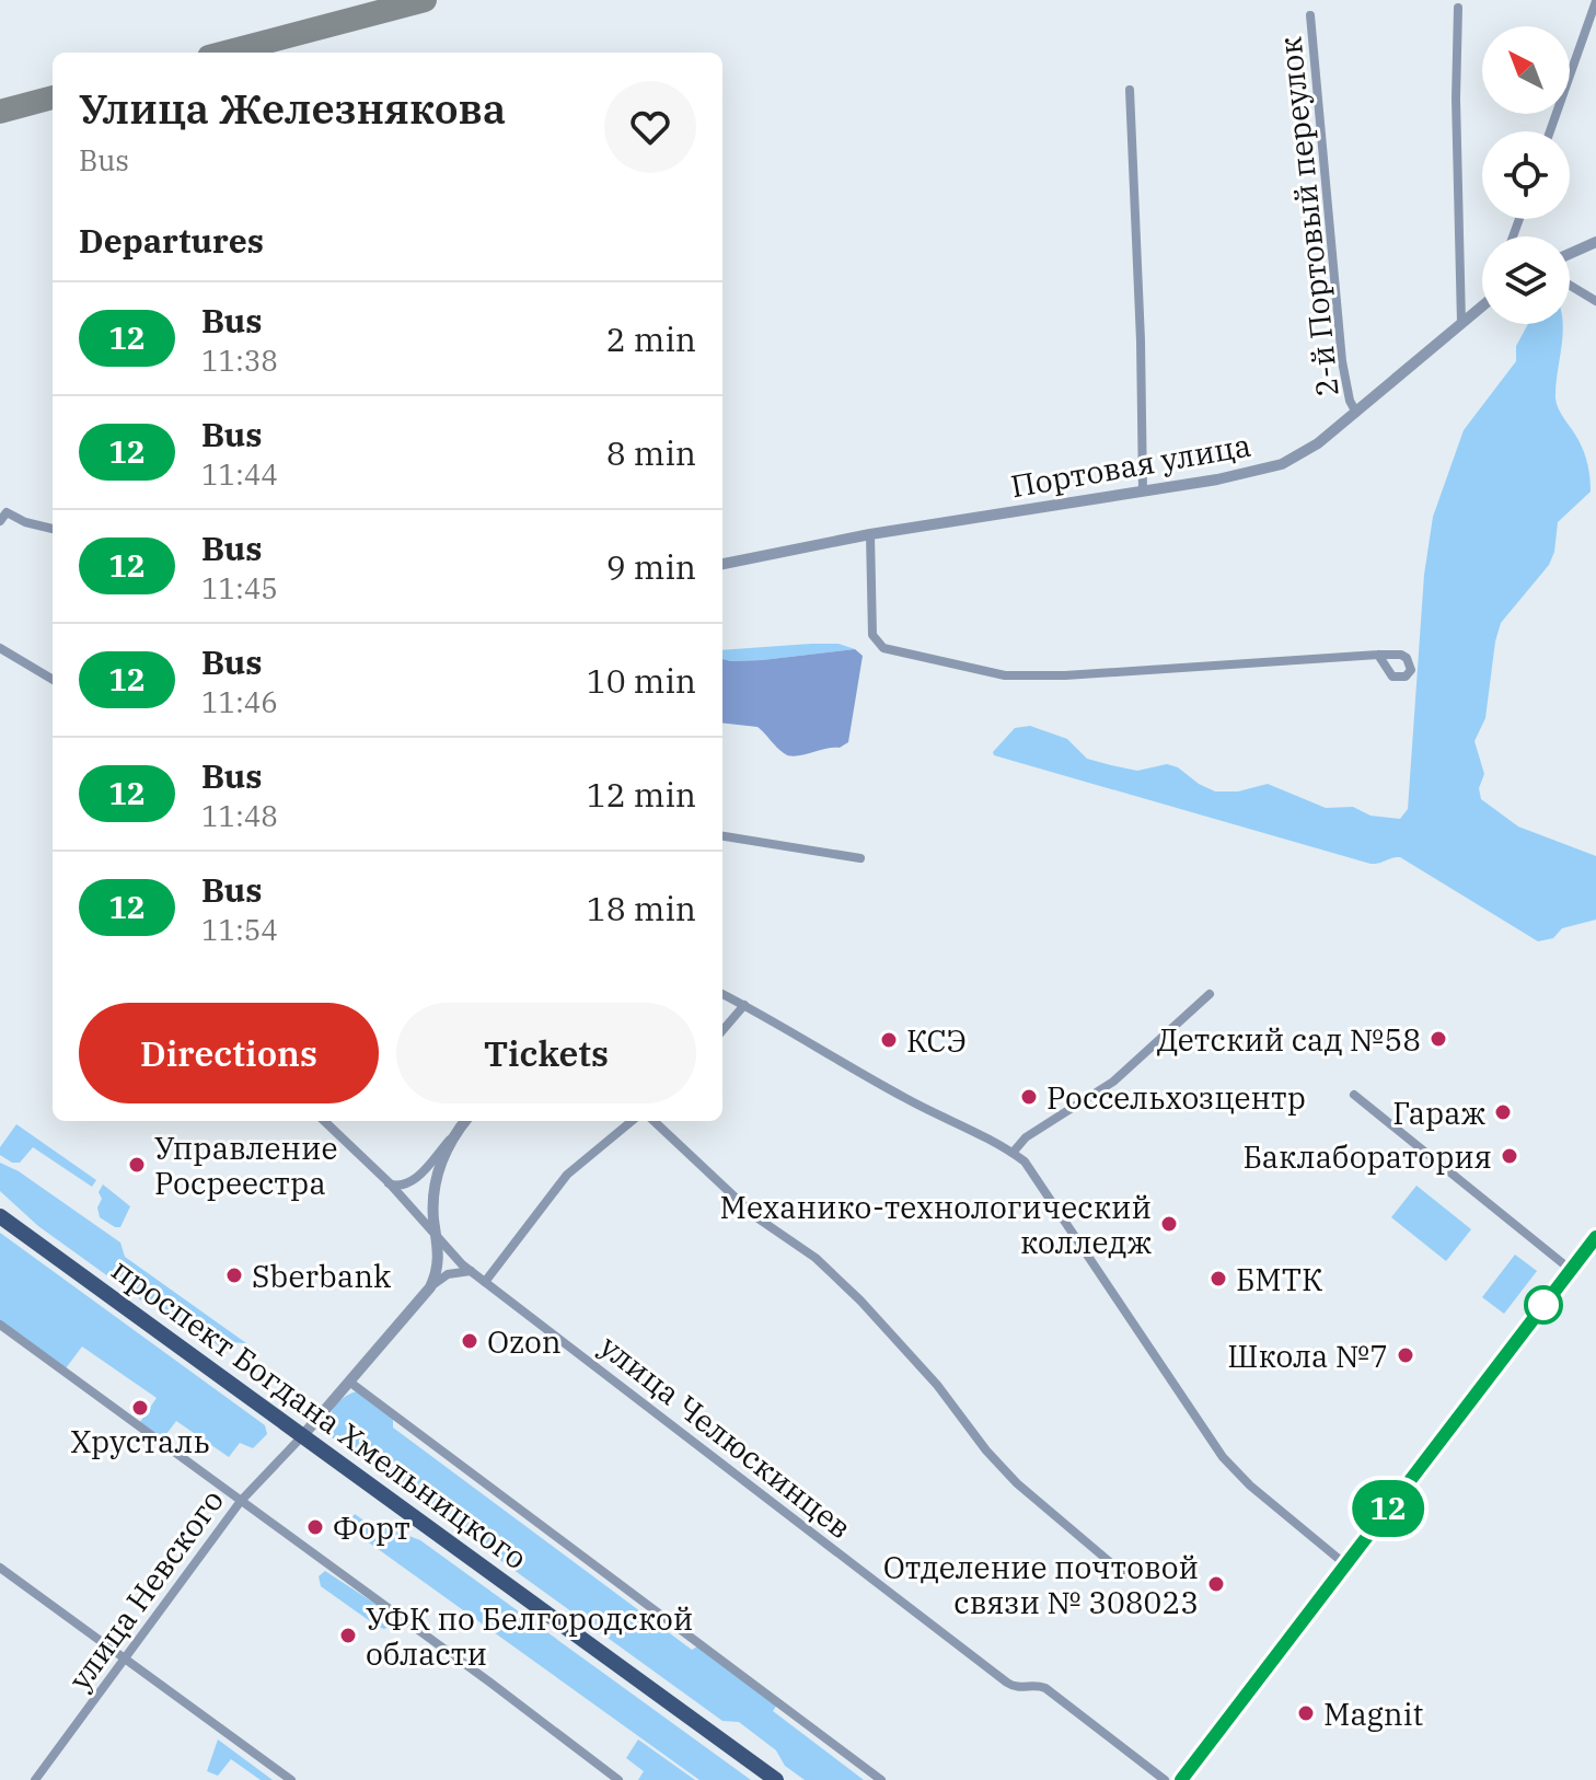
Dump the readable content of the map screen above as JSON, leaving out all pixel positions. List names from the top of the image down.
{
  "streets": {
    "main road": ["проспект Богдана Хмельницкого"],
    "street": [
      "2-й Портовый переулок",
      "Портовая улица",
      "улица Челюскинцев",
      "улица Невского"
    ]
  },
  "crossings": [
    ["2-й Портовый переулок", "Портовая улица"],
    ["проспект Богдана Хмельницкого", "улица Невского"]
  ],
  "places": [
    "Детский сад №58",
    "КСЭ",
    "Россельхозцентр",
    "Гараж",
    "Баклаборатория",
    "Управление Росреестра",
    "Механико-технологический колледж",
    "Sberbank",
    "БМТК",
    "Ozon",
    "Школа №7",
    "Хрусталь",
    "Форт",
    "Отделение почтовой связи № 308023",
    "УФК по Белгородской области",
    "Magnit"
  ],
  "lines": ["bus line 12"],
  "north": "top left",
  "page": {
    "on_map": "12",
    "heading": [
      ["Улица Железнякова", "Bus"],
      "Departures"
    ],
    "list": [
      {
        "mark": "12",
        "name": "Bus",
        "note": "11:38",
        "value": "2 min"
      },
      {
        "mark": "12",
        "name": "Bus",
        "note": "11:44",
        "value": "8 min"
      },
      {
        "mark": "12",
        "name": "Bus",
        "note": "11:45",
        "value": "9 min"
      },
      {
        "mark": "12",
        "name": "Bus",
        "note": "11:46",
        "value": "10 min"
      },
      {
        "mark": "12",
        "name": "Bus",
        "note": "11:48",
        "value": "12 min"
      },
      {
        "mark": "12",
        "name": "Bus",
        "note": "11:54",
        "value": "18 min"
      }
    ],
    "buttons": ["Directions", "Tickets"]
  }
}
